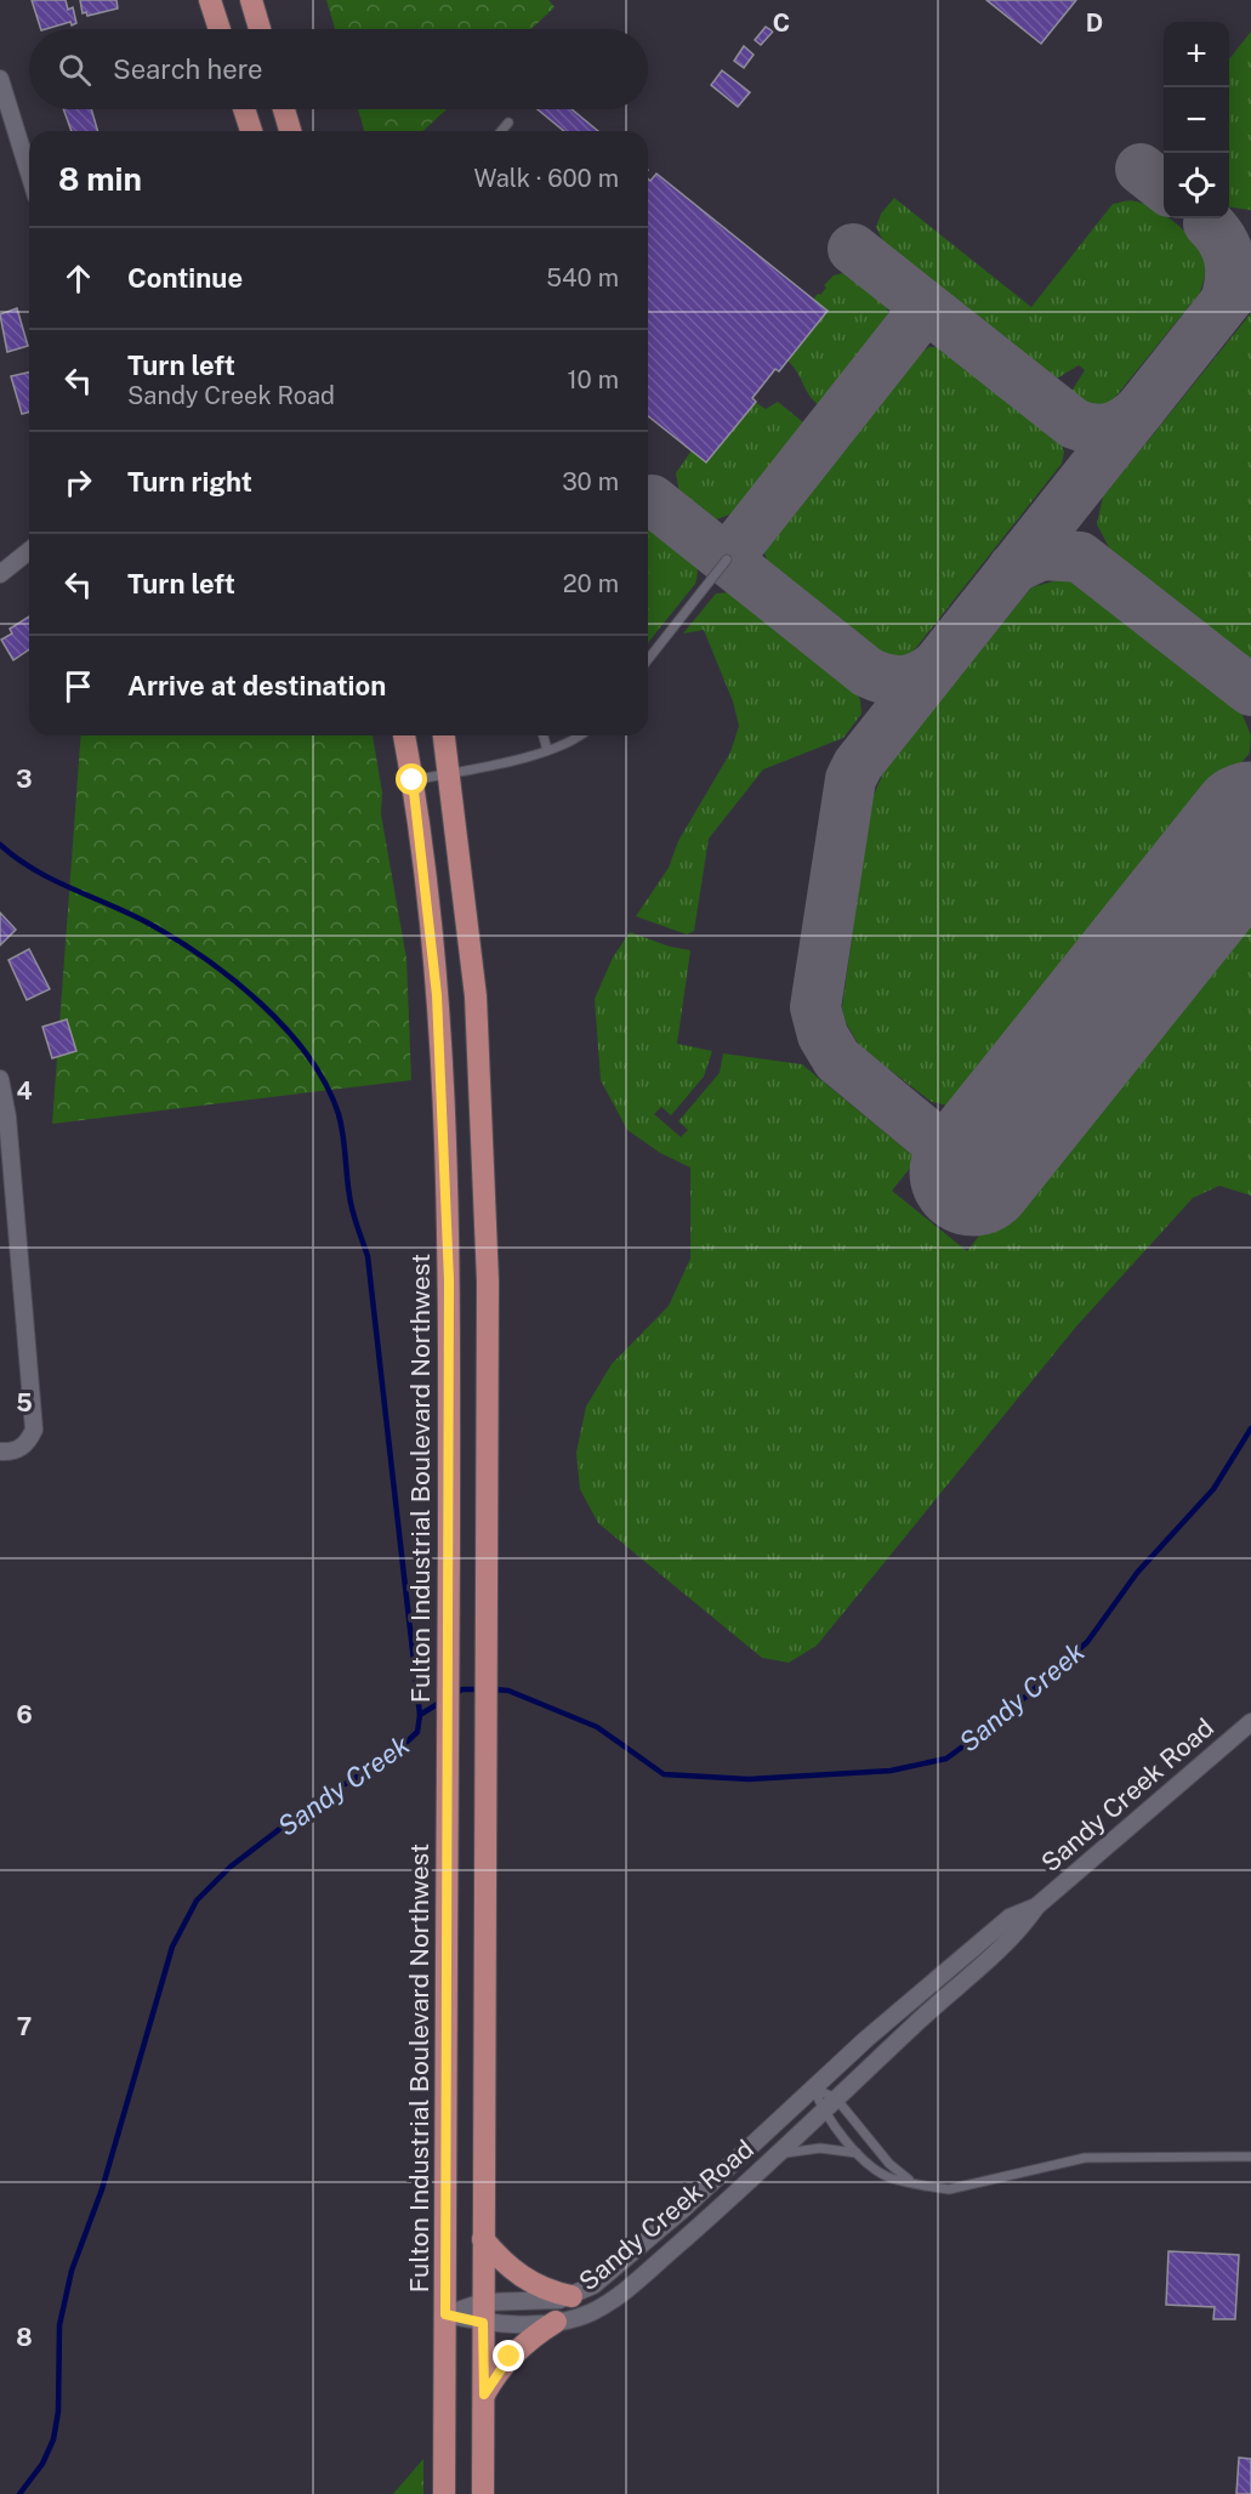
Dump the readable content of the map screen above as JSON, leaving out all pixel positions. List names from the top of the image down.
{
  "streets": {
    "main road": ["Fulton Industrial Boulevard Northwest"],
    "street": ["Sandy Creek Road"]
  },
  "crossings": [
    ["Fulton Industrial Boulevard Northwest", "Sandy Creek Road"]
  ],
  "water": ["Sandy Creek"],
  "page": {
    "map_buttons": ["+", "−"],
    "search": "Search here",
    "heading": ["8 min", "Walk · 600 m"],
    "list": [
      ["Continue", "540 m"],
      ["Turn left", "Sandy Creek Road", "10 m"],
      ["Turn right", "30 m"],
      ["Turn left", "20 m"],
      "Arrive at destination"
    ]
  },
  "grid": {
    "columns": ["C", "D"],
    "rows": [
      "3",
      "4",
      "5",
      "6",
      "7",
      "8"
    ]
  }
}
